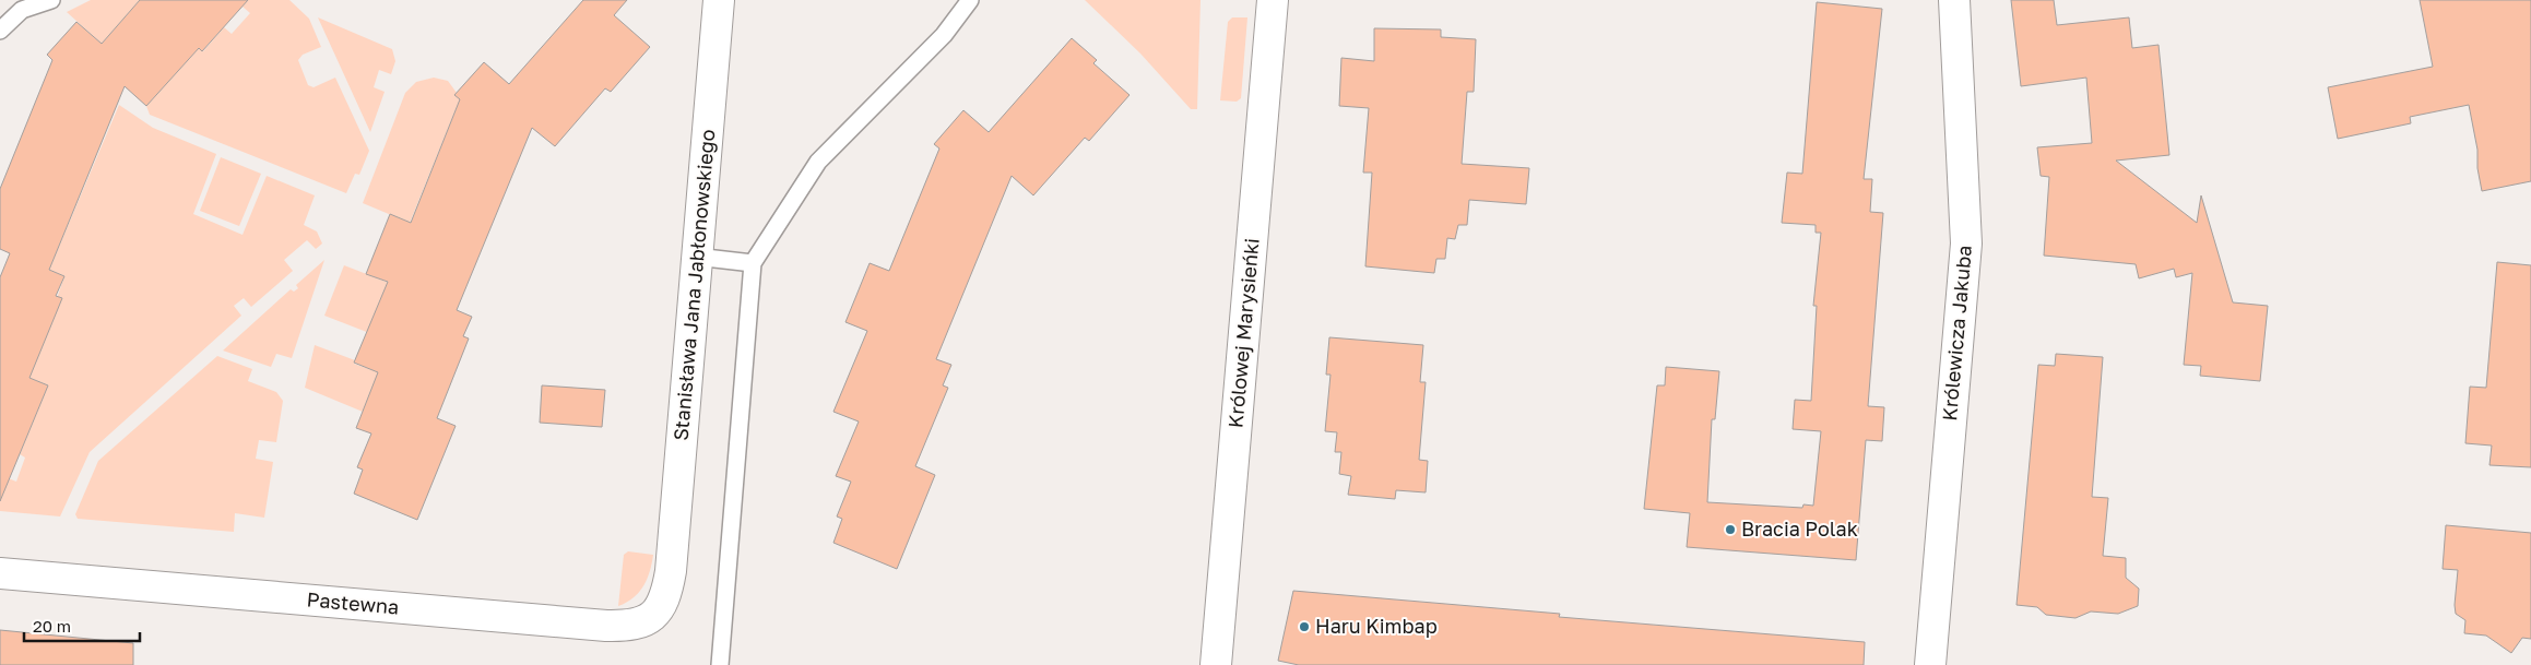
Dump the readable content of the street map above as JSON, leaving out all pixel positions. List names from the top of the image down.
{
  "streets": {
    "street": [
      "Stanisława Jana Jabłonowskiego",
      "Królowej Marysieńki",
      "Królewicza Jakuba",
      "Pastewna"
    ]
  },
  "crossings": [
    ["Stanisława Jana Jabłonowskiego", "Pastewna"]
  ],
  "places": ["Bracia Polak", "Haru Kimbap"],
  "scale_bar": "20 m"
}
